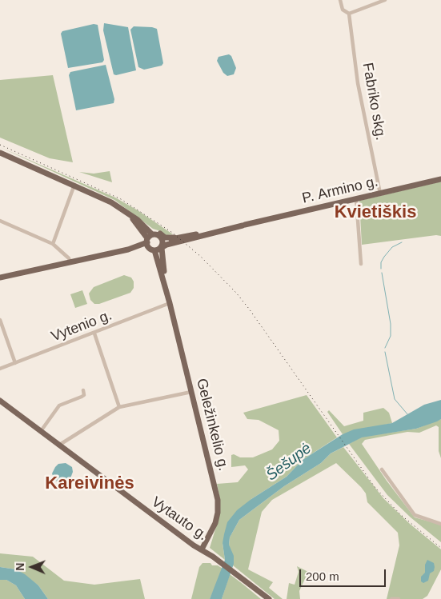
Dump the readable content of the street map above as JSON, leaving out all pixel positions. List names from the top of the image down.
{
  "streets": {
    "main road": ["P. Armino g.", "Geležinkelio g.", "Vytauto g."],
    "street": ["Fabriko skg.", "Vytenio g."]
  },
  "crossings": [
    ["Fabriko skg.", "P. Armino g."],
    ["P. Armino g.", "Geležinkelio g."],
    ["Vytenio g.", "Geležinkelio g."],
    ["Geležinkelio g.", "Vytauto g."]
  ],
  "districts": ["Kvietiškis", "Kareivinės"],
  "water": ["Šešupė"],
  "scale_bar": "200 m",
  "north": "left"
}
